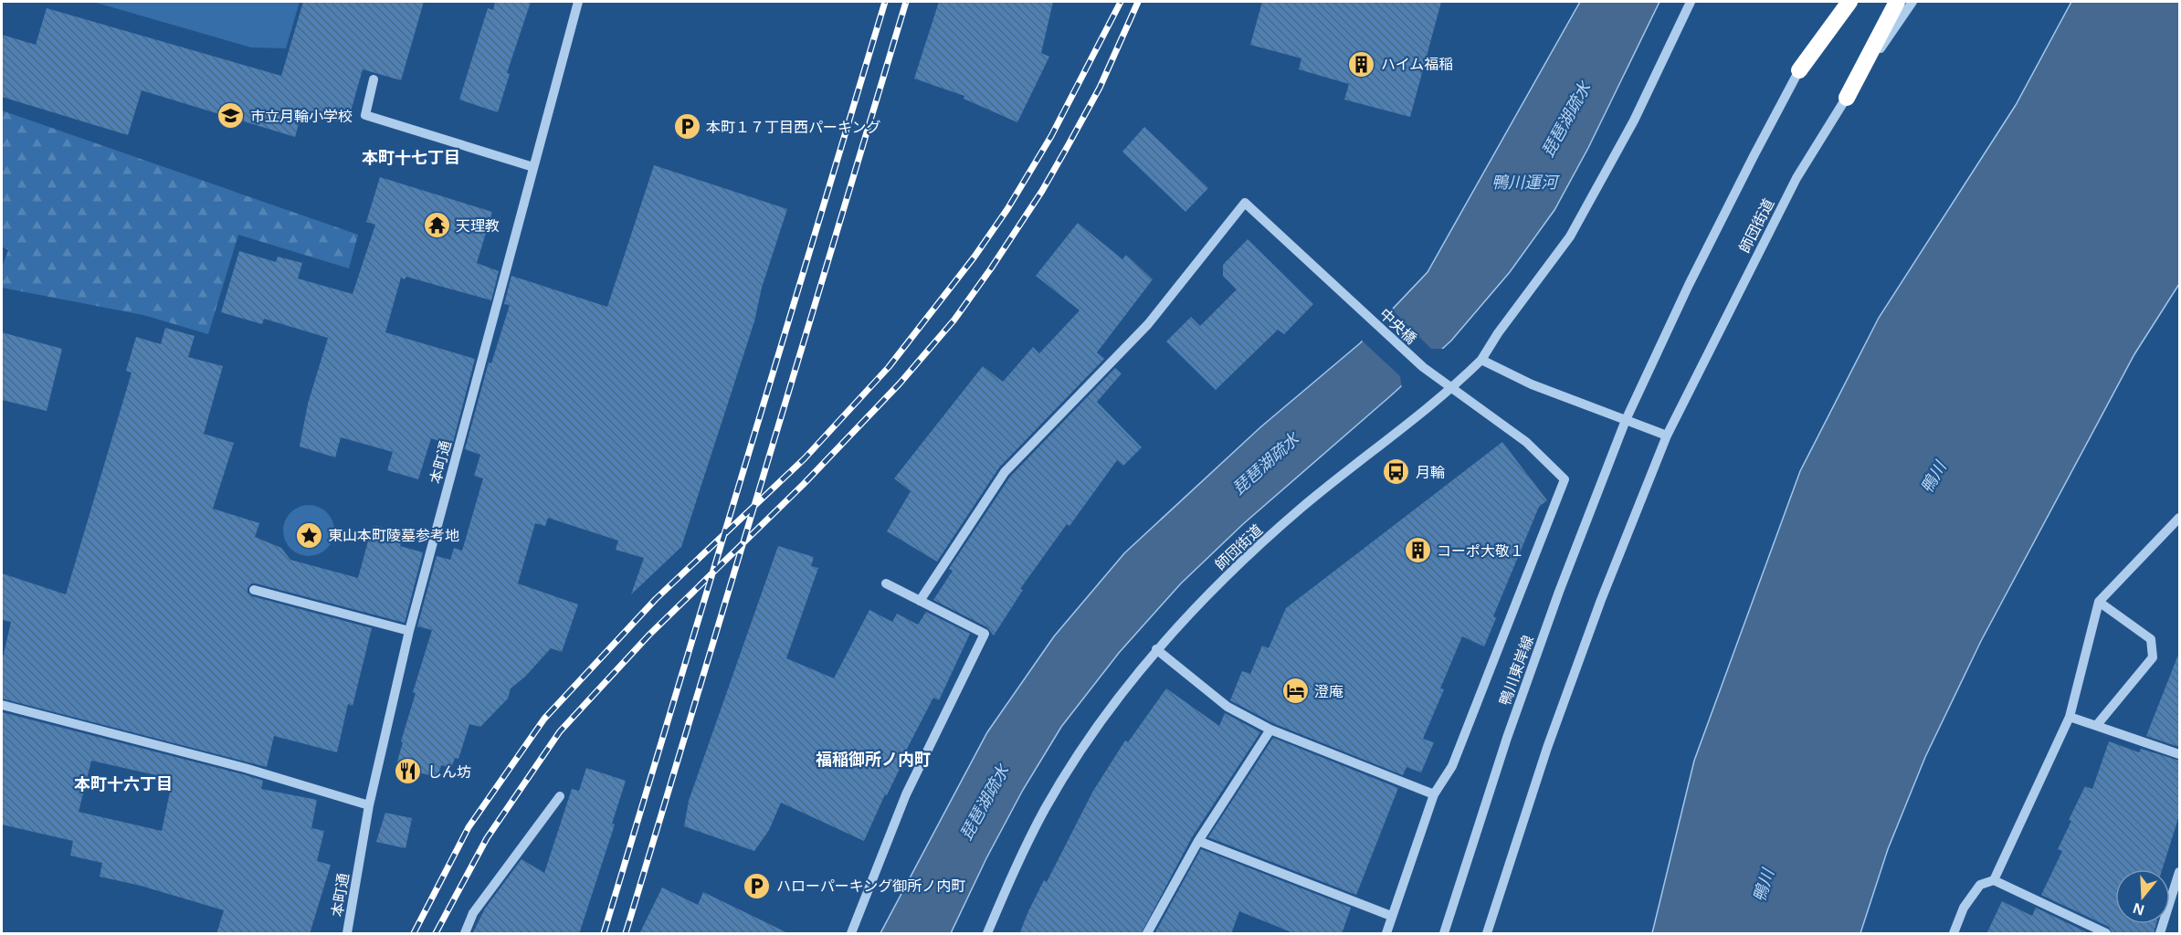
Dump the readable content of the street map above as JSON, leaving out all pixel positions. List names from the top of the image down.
{
  "streets": {
    "street": [
      "師団街道",
      "中央橋",
      "本町通",
      "鴨川東岸線"
    ]
  },
  "crossings": [
    ["師団街道", "中央橋"]
  ],
  "districts": ["本町十七丁目", "福稲御所ノ内町", "本町十六丁目"],
  "water": ["琵琶湖疏水", "鴨川運河", "鴨川"],
  "places": {
    "building": ["ハイム福稲", "コーポ大敬１"],
    "school or university": ["市立月輪小学校"],
    "parking": ["本町１７丁目西パーキング", "ハローパーキング御所ノ内町"],
    "temple": ["天理教"],
    "bus stop": ["月輪"],
    "place": ["東山本町陵墓参考地"],
    "hotel": ["澄庵"],
    "restaurant": ["しん坊"]
  },
  "north": "bottom"
}
